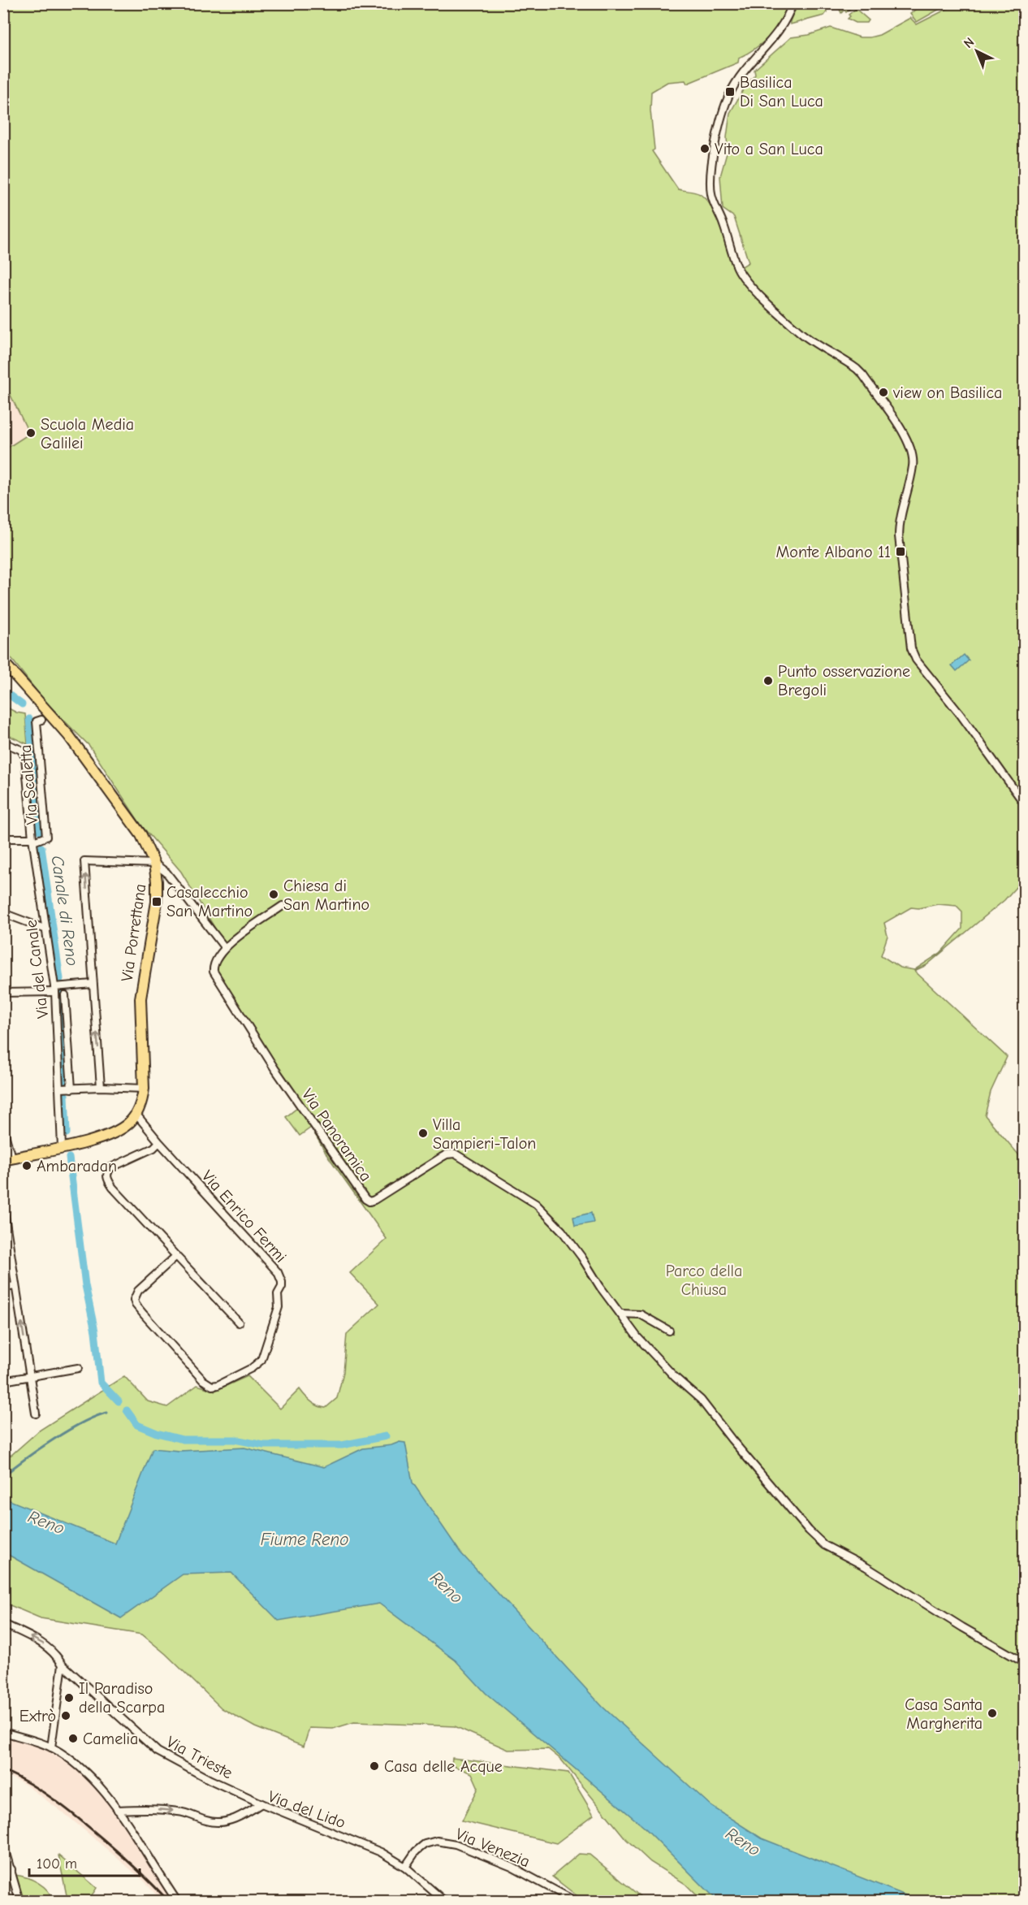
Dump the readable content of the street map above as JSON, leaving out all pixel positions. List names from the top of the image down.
{
  "streets": {
    "main road": ["Via Porrettana"],
    "street": [
      "Via Scaletta",
      "Via del Canale",
      "Via Panoramica",
      "Via Enrico Fermi",
      "Via Trieste",
      "Via del Lido",
      "Via Venezia"
    ]
  },
  "crossings": [
    ["Via Scaletta", "Via del Canale"],
    ["Via Trieste", "Via del Lido"],
    ["Via del Lido", "Via Venezia"]
  ],
  "one_way": ["Via del Lido"],
  "water": ["Canale di Reno", "Reno", "Fiume Reno"],
  "parks": ["Parco della Chiusa"],
  "places": {
    "transit": ["Basilica Di San Luca", "Monte Albano 11", "Casalecchio San Martino"],
    "other": [
      "Vito a San Luca",
      "view on Basilica",
      "Scuola Media Galilei",
      "Punto osservazione Bregoli",
      "Chiesa di San Martino",
      "Villa Sampieri-Talon",
      "Ambaradan",
      "Il Paradiso della Scarpa",
      "Casa Santa Margherita",
      "Extrò",
      "Camelia",
      "Casa delle Acque"
    ]
  },
  "scale_bar": "100 m",
  "north": "top left"
}
